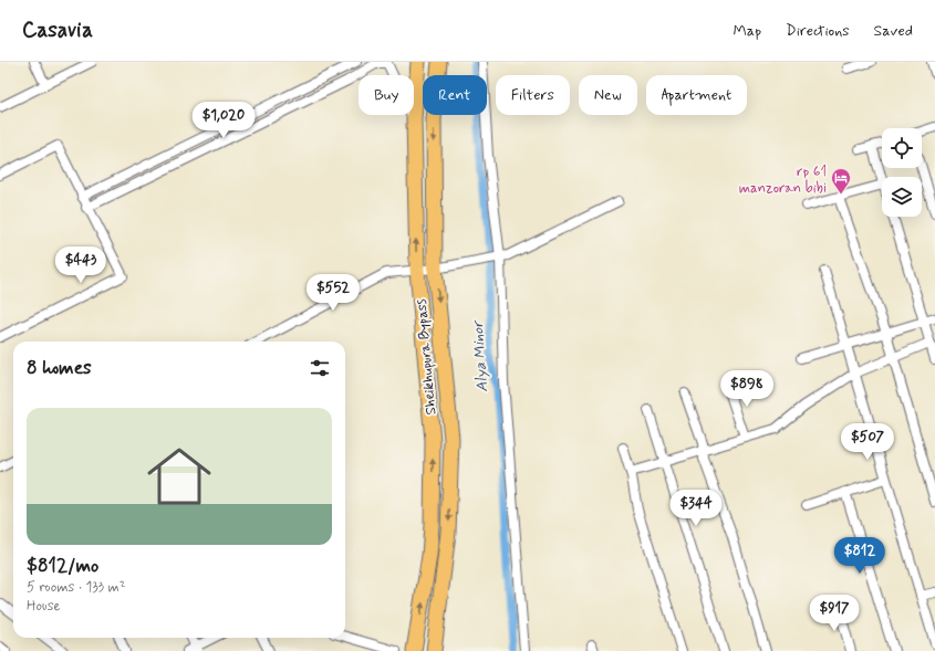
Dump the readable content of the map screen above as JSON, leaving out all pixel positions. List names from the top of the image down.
{
  "streets": {
    "highway": ["Sheikhupura Bypass"]
  },
  "water": ["Alya Minor"],
  "places": {
    "hotel": ["rp 61 manzoran bibi"]
  },
  "page": {
    "header": "Casavia",
    "nav": ["Map", "Directions", "Saved"],
    "chip": [
      "Buy",
      "Rent",
      "Filters",
      "New",
      "Apartment"
    ],
    "price": [
      "$1,020",
      "$443",
      "$552",
      "$898",
      "$507",
      "$344",
      "$812",
      "$917"
    ],
    "heading": "8 homes",
    "list": [
      {
        "name": "$812/mo",
        "note": "5 rooms · 133 m² · House"
      }
    ]
  }
}
